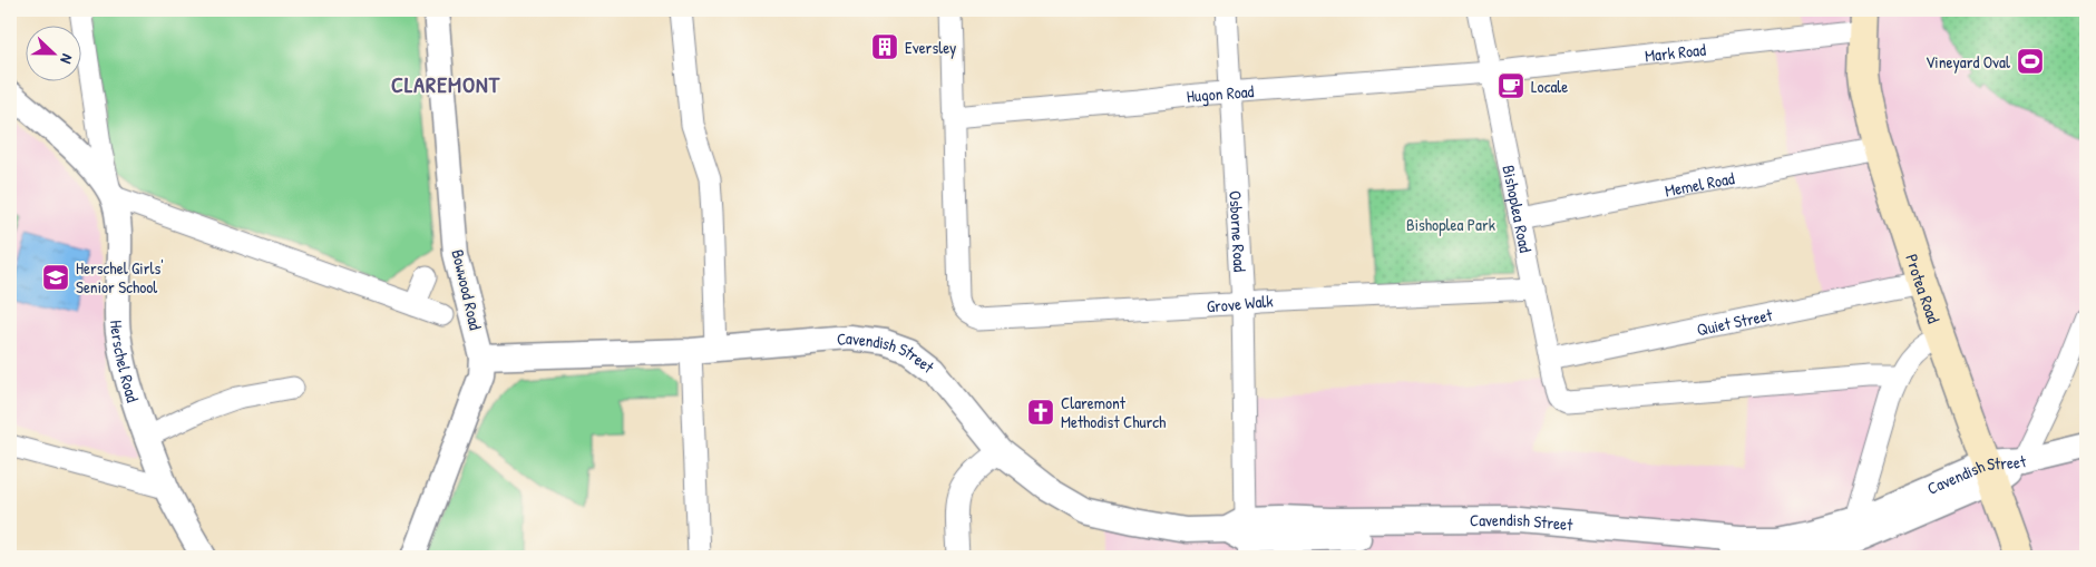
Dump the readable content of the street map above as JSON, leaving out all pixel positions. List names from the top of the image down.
{
  "streets": {
    "main road": ["Protea Road"],
    "street": [
      "Mark Road",
      "Hugon Road",
      "Memel Road",
      "Bishoplea Road",
      "Osborne Road",
      "Bowwood Road",
      "Grove Walk",
      "Quiet Street",
      "Cavendish Street",
      "Herschel Road"
    ]
  },
  "crossings": [
    ["Mark Road", "Hugon Road"],
    ["Mark Road", "Bishoplea Road"],
    ["Mark Road", "Protea Road"],
    ["Hugon Road", "Bishoplea Road"],
    ["Hugon Road", "Osborne Road"],
    ["Hugon Road", "Grove Walk"],
    ["Memel Road", "Bishoplea Road"],
    ["Memel Road", "Protea Road"],
    ["Bishoplea Road", "Grove Walk"],
    ["Bishoplea Road", "Quiet Street"],
    ["Osborne Road", "Grove Walk"],
    ["Osborne Road", "Cavendish Street"],
    ["Protea Road", "Quiet Street"],
    ["Protea Road", "Cavendish Street"],
    ["Bowwood Road", "Cavendish Street"]
  ],
  "districts": ["CLAREMONT"],
  "parks": ["Bishoplea Park"],
  "places": {
    "building": ["Eversley"],
    "sports": ["Vineyard Oval"],
    "cafe": ["Locale"],
    "school or university": ["Herschel Girls' Senior School"],
    "church": ["Claremont Methodist Church"]
  },
  "north": "right"
}
